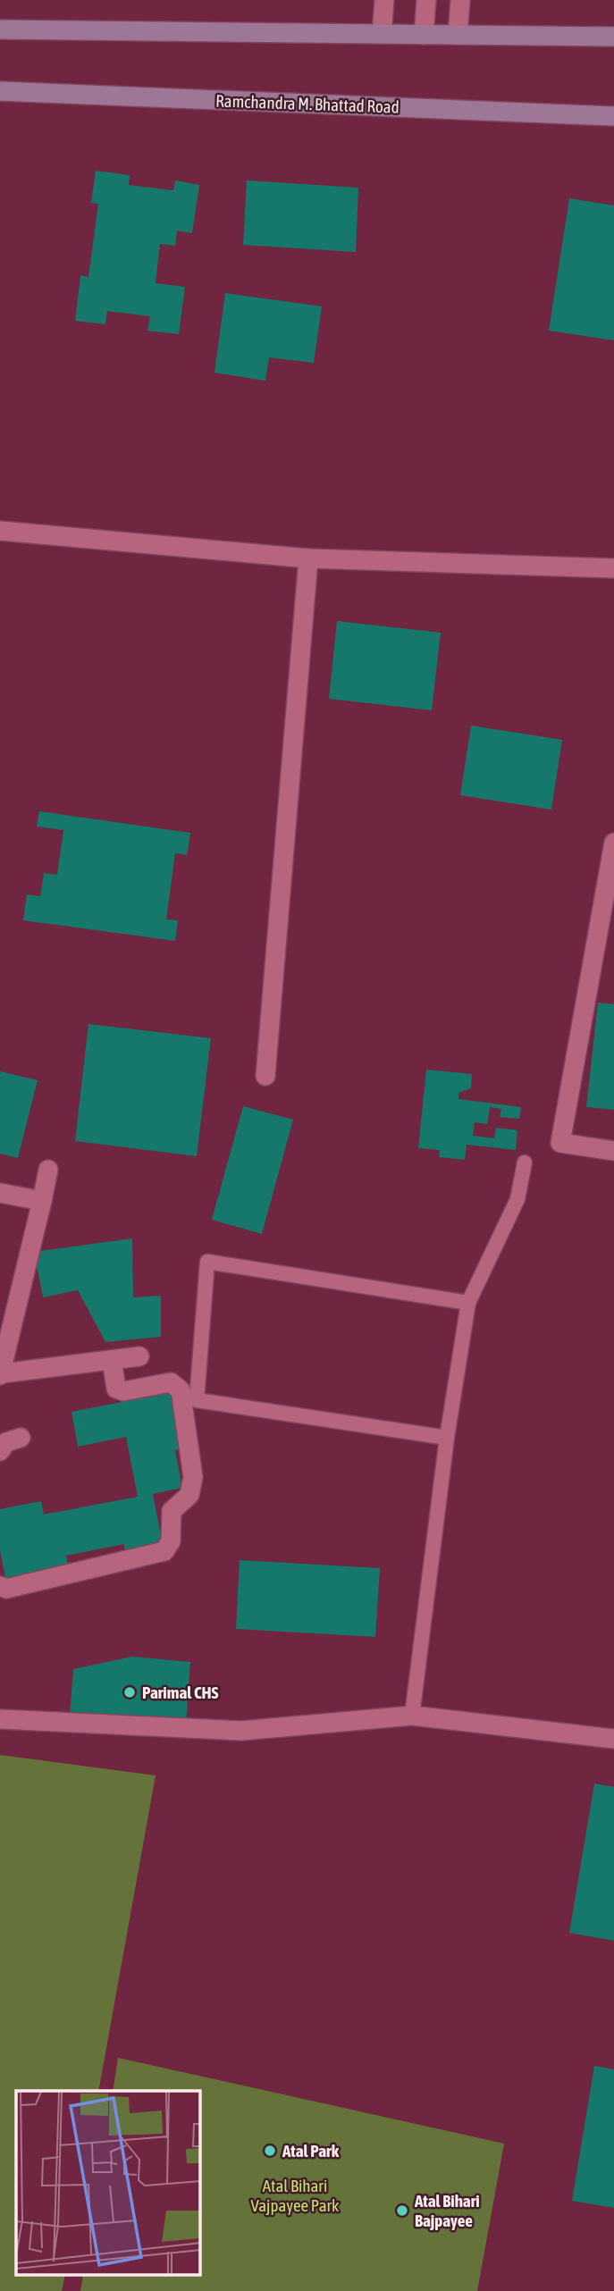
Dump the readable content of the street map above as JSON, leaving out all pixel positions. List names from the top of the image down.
{
  "streets": {
    "main road": ["Ramchandra M. Bhattad Road"]
  },
  "parks": ["Atal Bihari Vajpayee Park"],
  "places": ["Parimal CHS", "Atal Park", "Atal Bihari Bajpayee"]
}
